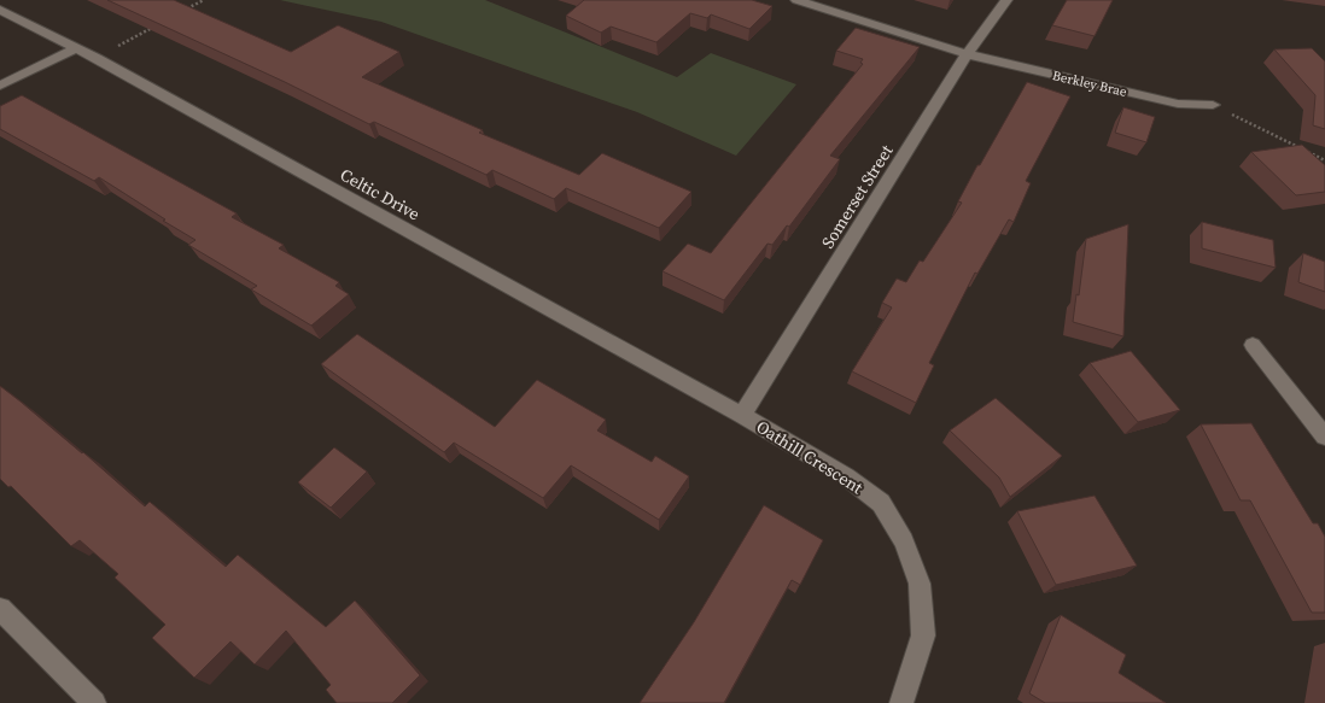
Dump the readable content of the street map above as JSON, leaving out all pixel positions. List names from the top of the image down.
{
  "streets": {
    "street": [
      "Berkley Brae",
      "Celtic Drive",
      "Somerset Street",
      "Oathill Crescent"
    ]
  },
  "crossings": [
    ["Berkley Brae", "Somerset Street"],
    ["Celtic Drive", "Somerset Street"],
    ["Celtic Drive", "Oathill Crescent"],
    ["Somerset Street", "Oathill Crescent"]
  ]
}
